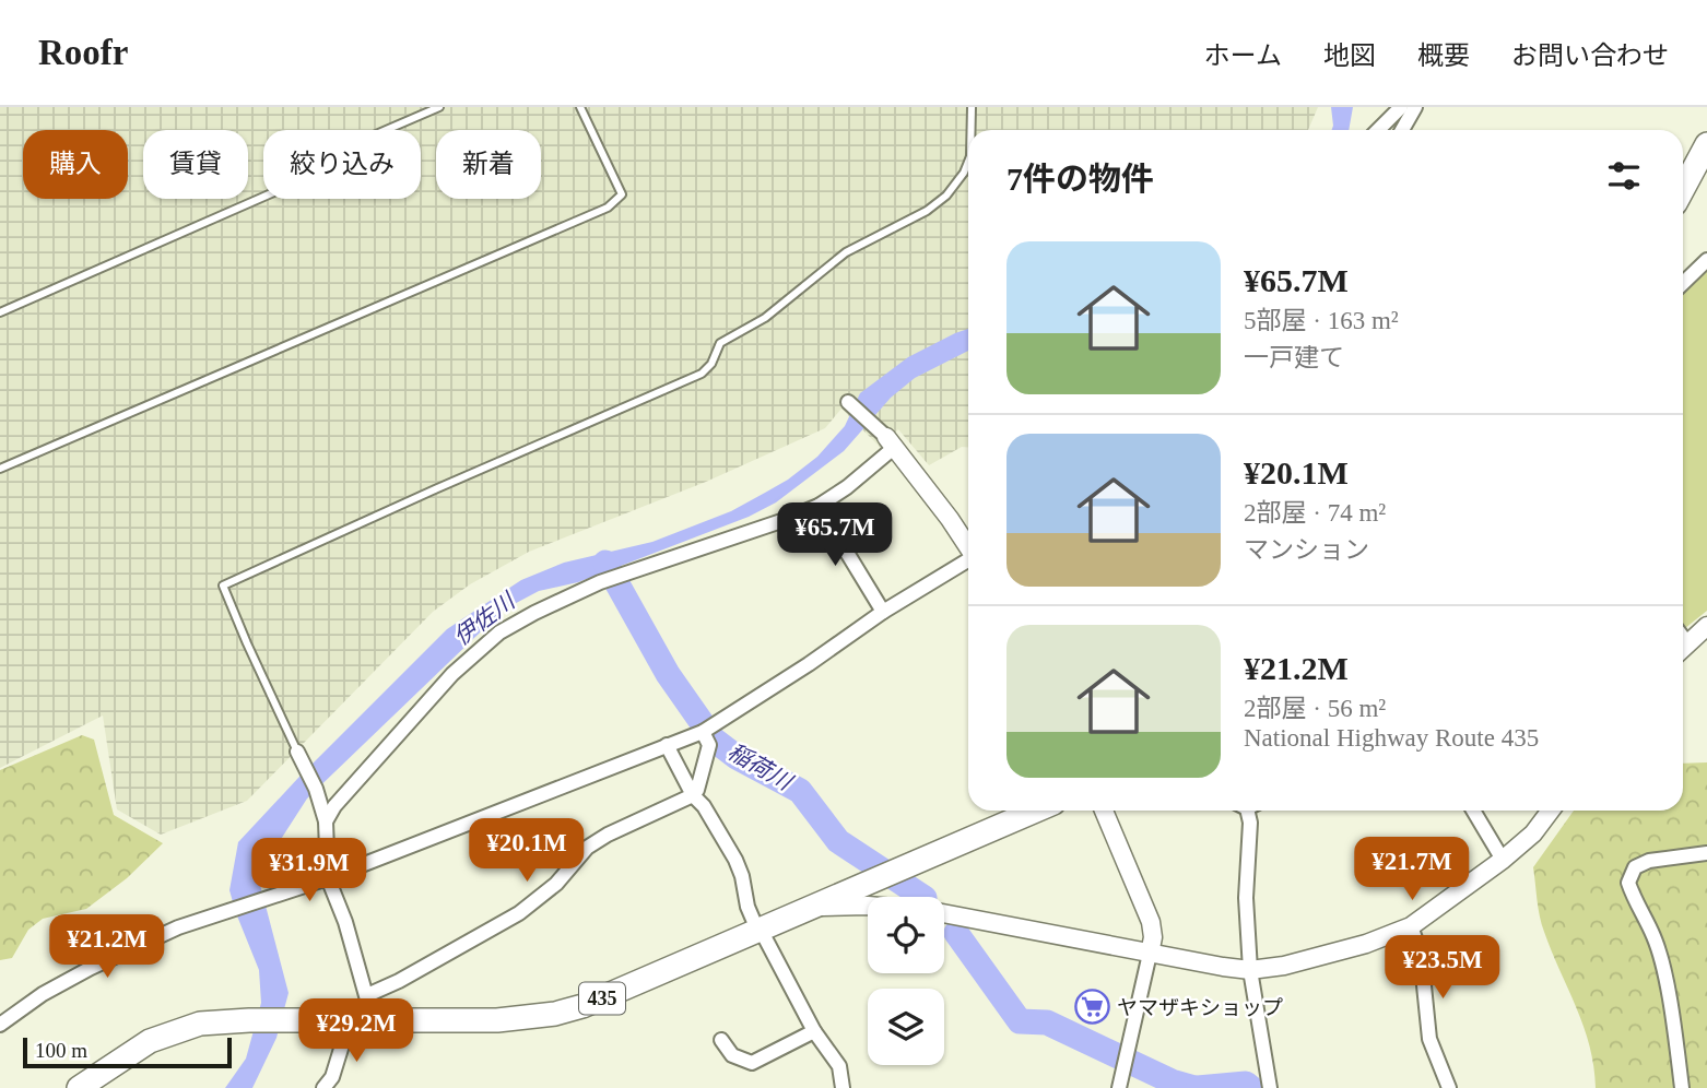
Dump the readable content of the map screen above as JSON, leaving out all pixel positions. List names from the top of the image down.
{
  "streets": {
    "highway": ["435"]
  },
  "water": ["伊佐川", "稲荷川"],
  "places": {
    "supermarket": ["ヤマザキショップ"]
  },
  "scale_bar": "100 m",
  "page": {
    "header": "Roofr",
    "nav": [
      "ホーム",
      "地図",
      "概要",
      "お問い合わせ"
    ],
    "chip": [
      "購入",
      "賃貸",
      "絞り込み",
      "新着"
    ],
    "heading": "7件の物件",
    "list": [
      {
        "name": "¥65.7M",
        "note": "5部屋 · 163 m² · 一戸建て"
      },
      {
        "name": "¥20.1M",
        "note": "2部屋 · 74 m² · マンション"
      },
      {
        "name": "¥21.2M",
        "note": "2部屋 · 56 m² · National Highway Route 435"
      }
    ],
    "price": [
      "¥65.7M",
      "¥20.1M",
      "¥21.7M",
      "¥31.9M",
      "¥21.2M",
      "¥23.5M",
      "¥29.2M"
    ],
    "scale": "100 m"
  }
}
